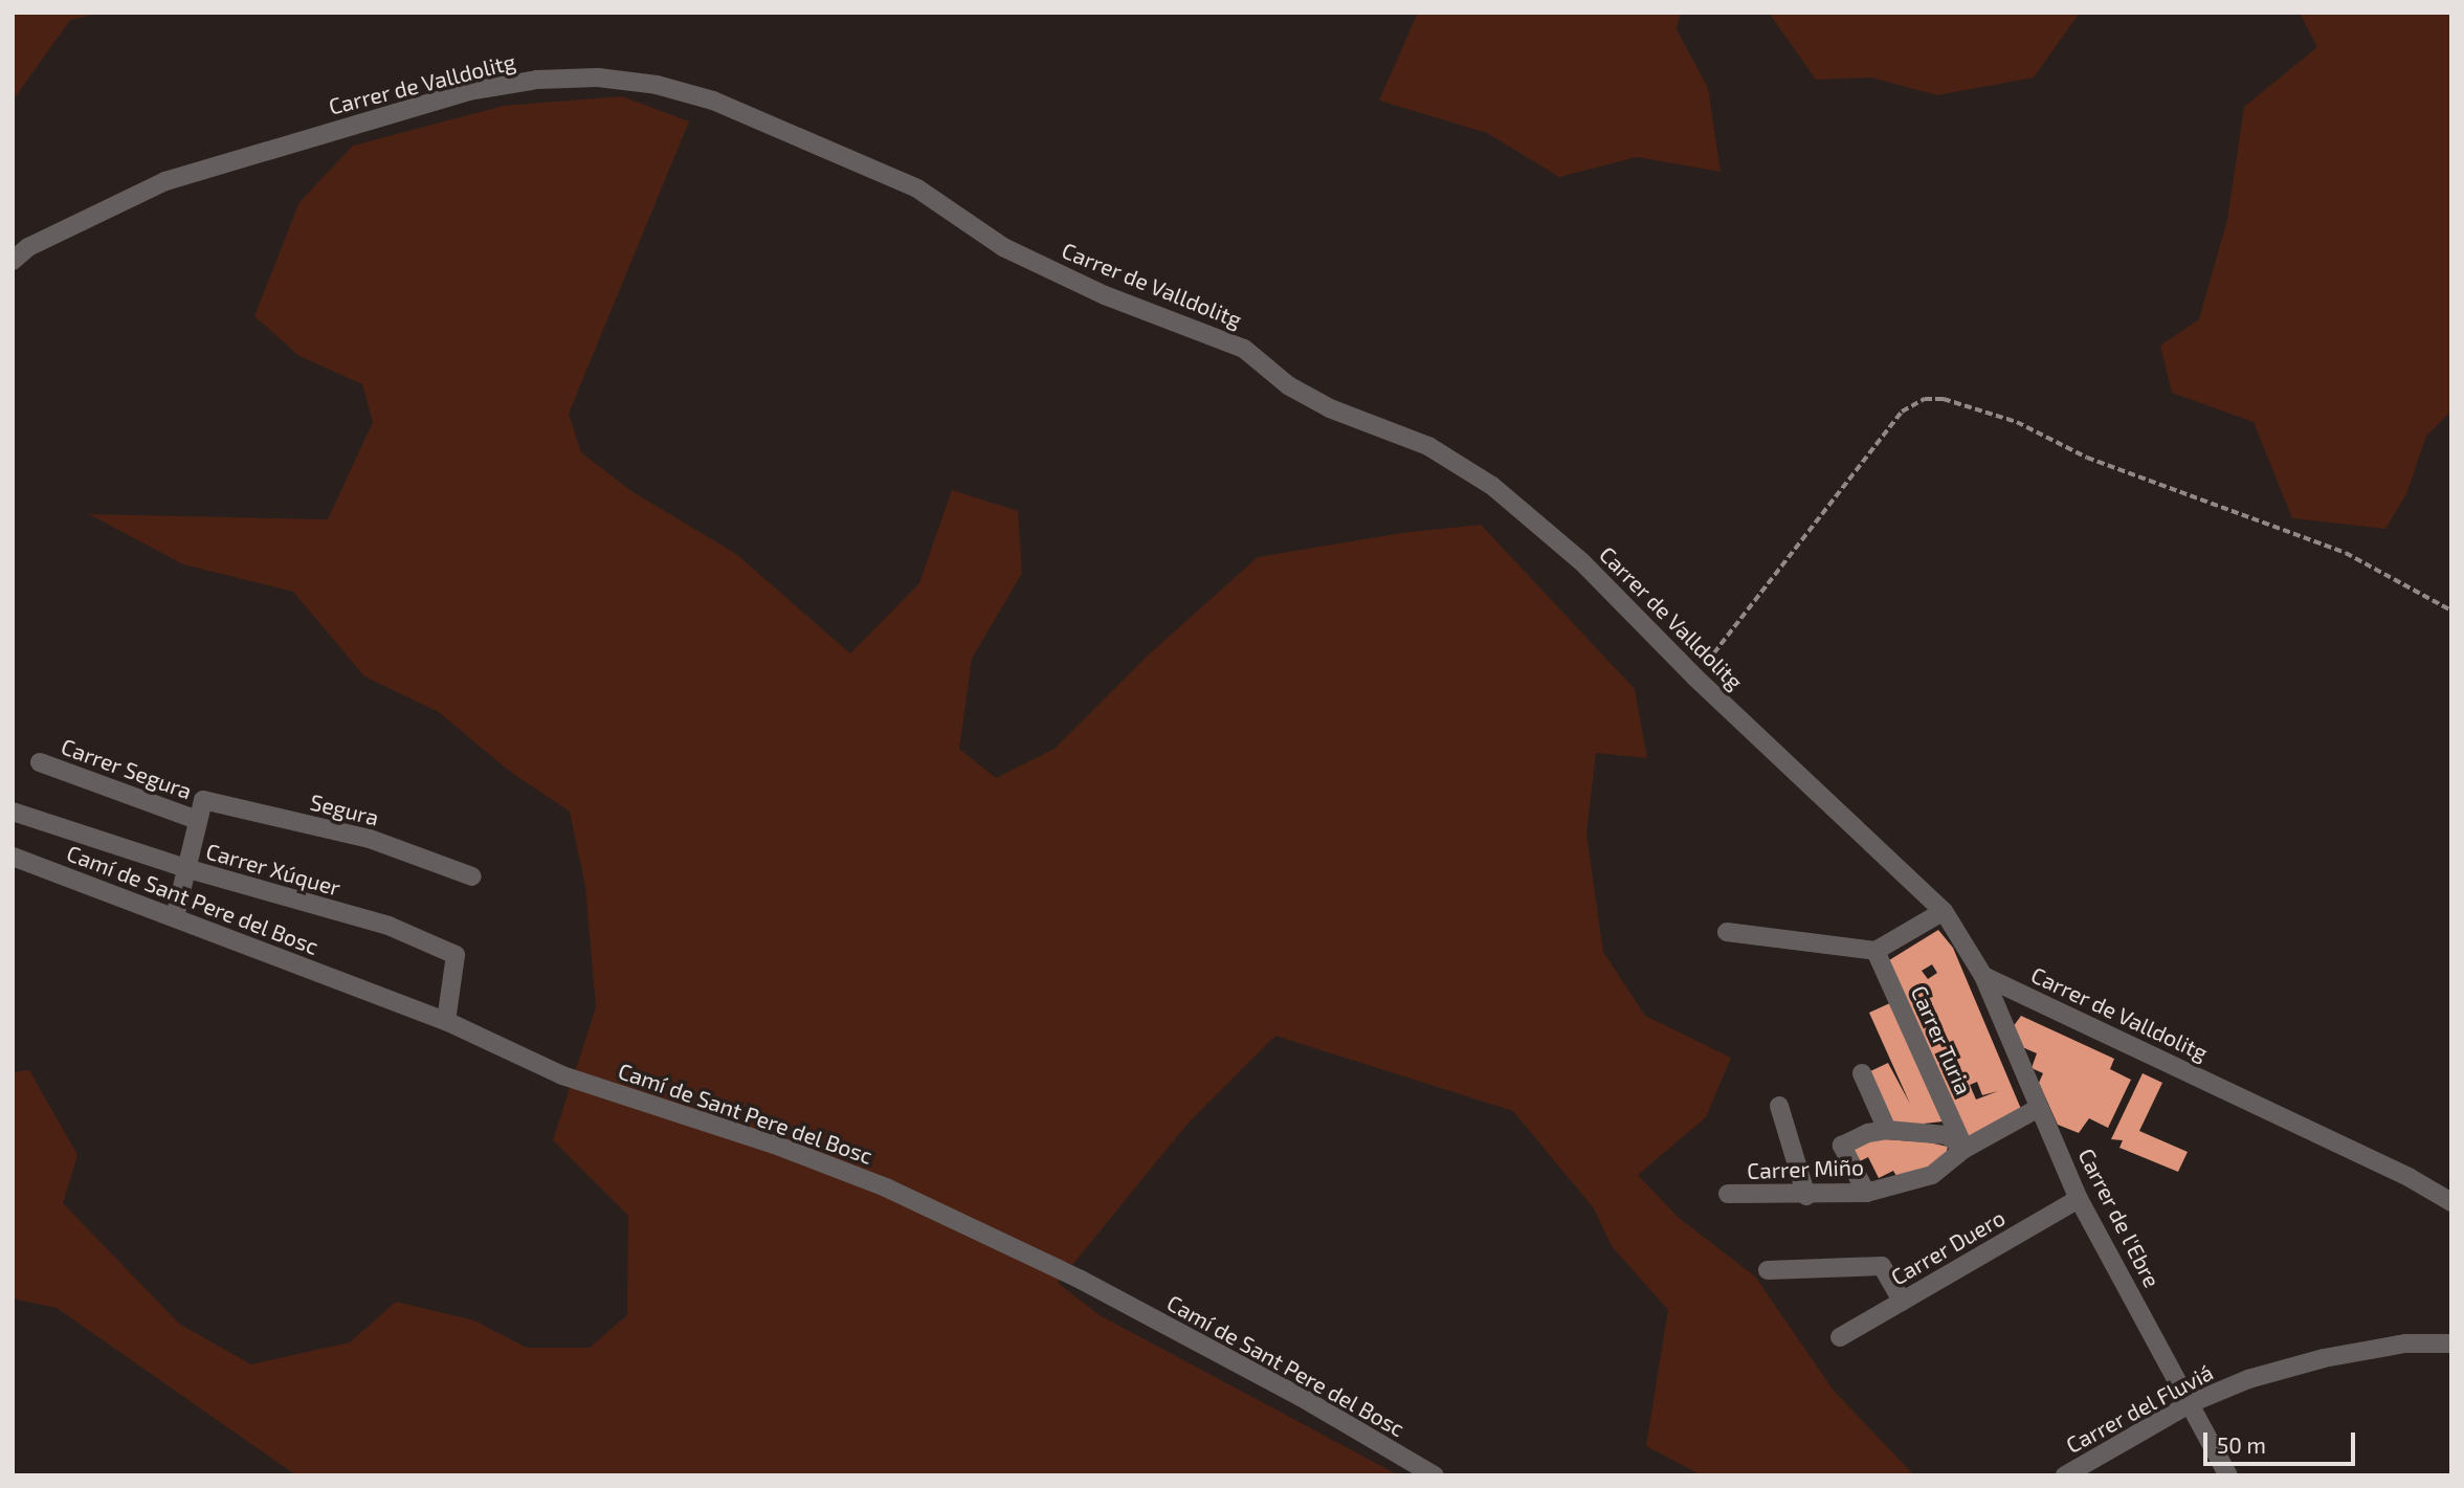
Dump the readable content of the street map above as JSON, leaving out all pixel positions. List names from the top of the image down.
{
  "streets": {
    "street": [
      "Carrer de Valldolitg",
      "Carrer Segura",
      "Segura",
      "Carrer Xúquer",
      "Camí de Sant Pere del Bosc",
      "Carrer Turia",
      "Carrer Miño",
      "Carrer de l'Ebre",
      "Carrer Duero",
      "Carrer del Fluviá"
    ]
  },
  "crossings": [
    ["Carrer de Valldolitg", "Carrer de l'Ebre"],
    ["Carrer Segura", "Segura"],
    ["Carrer Xúquer", "Camí de Sant Pere del Bosc"],
    ["Carrer Turia", "Carrer Miño"],
    ["Carrer Miño", "Carrer de l'Ebre"],
    ["Carrer de l'Ebre", "Carrer Duero"],
    ["Carrer de l'Ebre", "Carrer del Fluviá"]
  ],
  "scale_bar": "50 m"
}
